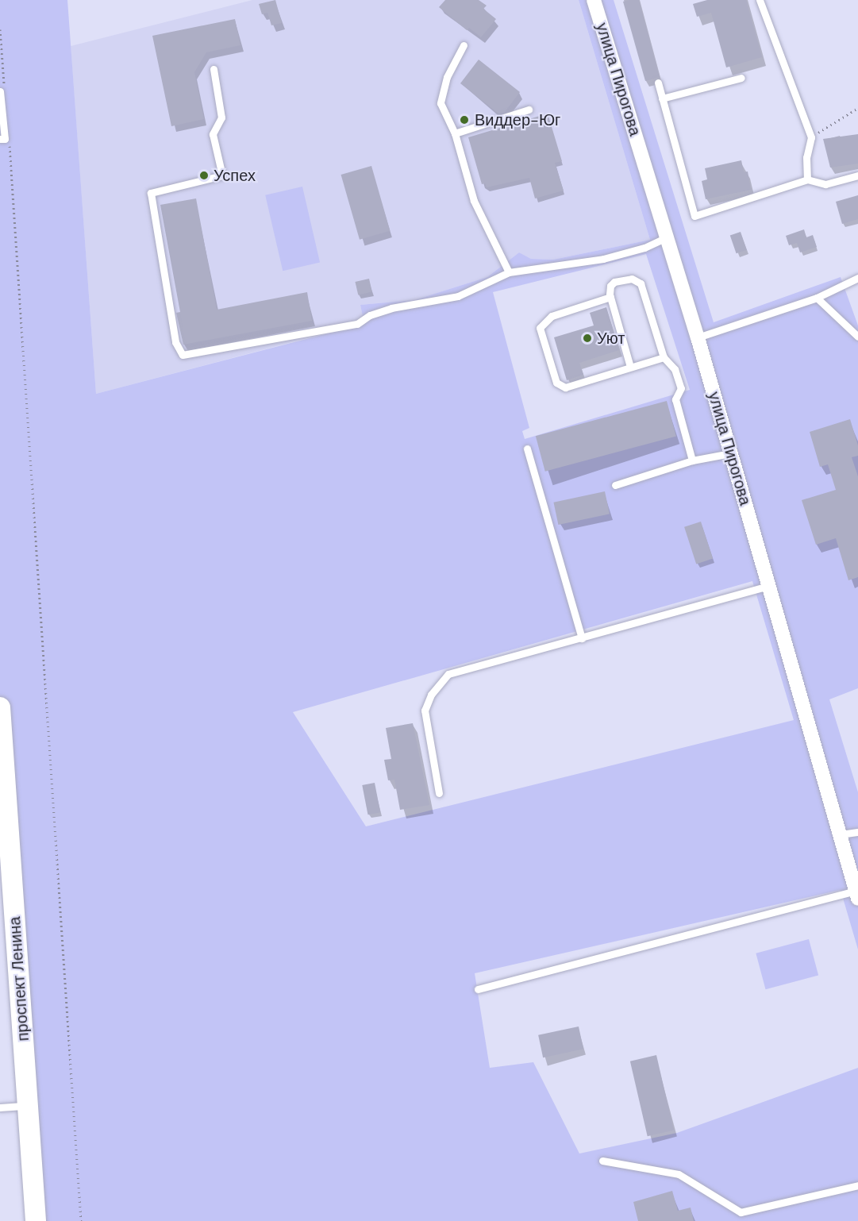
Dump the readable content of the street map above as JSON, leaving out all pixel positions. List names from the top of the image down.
{
  "streets": {
    "main road": ["проспект Ленина"],
    "street": ["улица Пирогова"]
  },
  "places": ["Виддер-Юг", "Успех", "Уют"]
}
